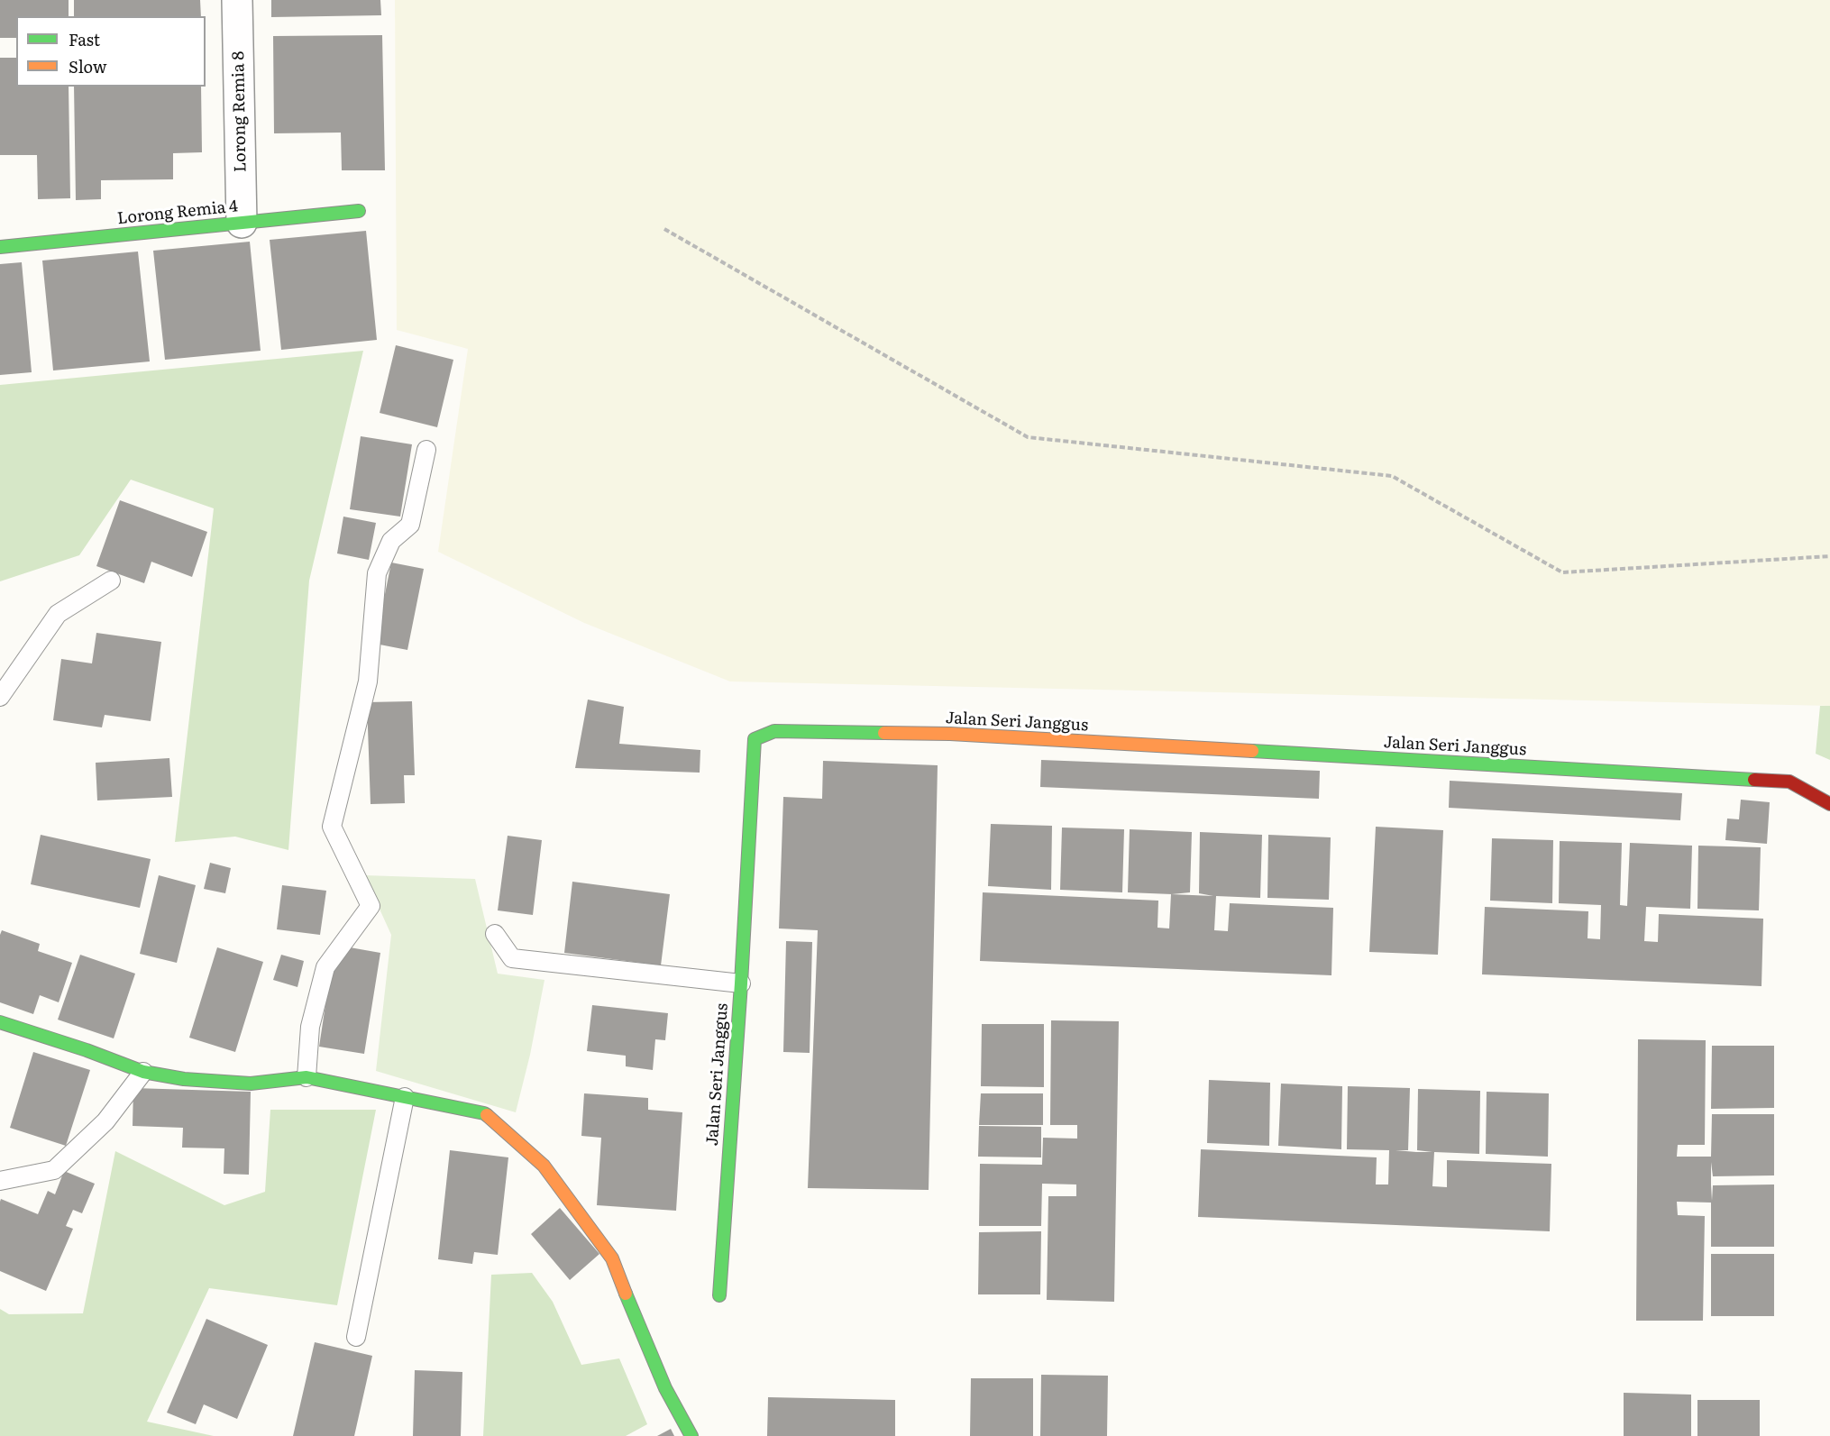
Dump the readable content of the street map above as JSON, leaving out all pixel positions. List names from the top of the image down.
{
  "streets": {
    "street": ["Lorong Remia 8", "Lorong Remia 4", "Jalan Seri Janggus"]
  },
  "crossings": [
    ["Lorong Remia 8", "Lorong Remia 4"]
  ],
  "legend": ["Fast", "Slow"]
}
